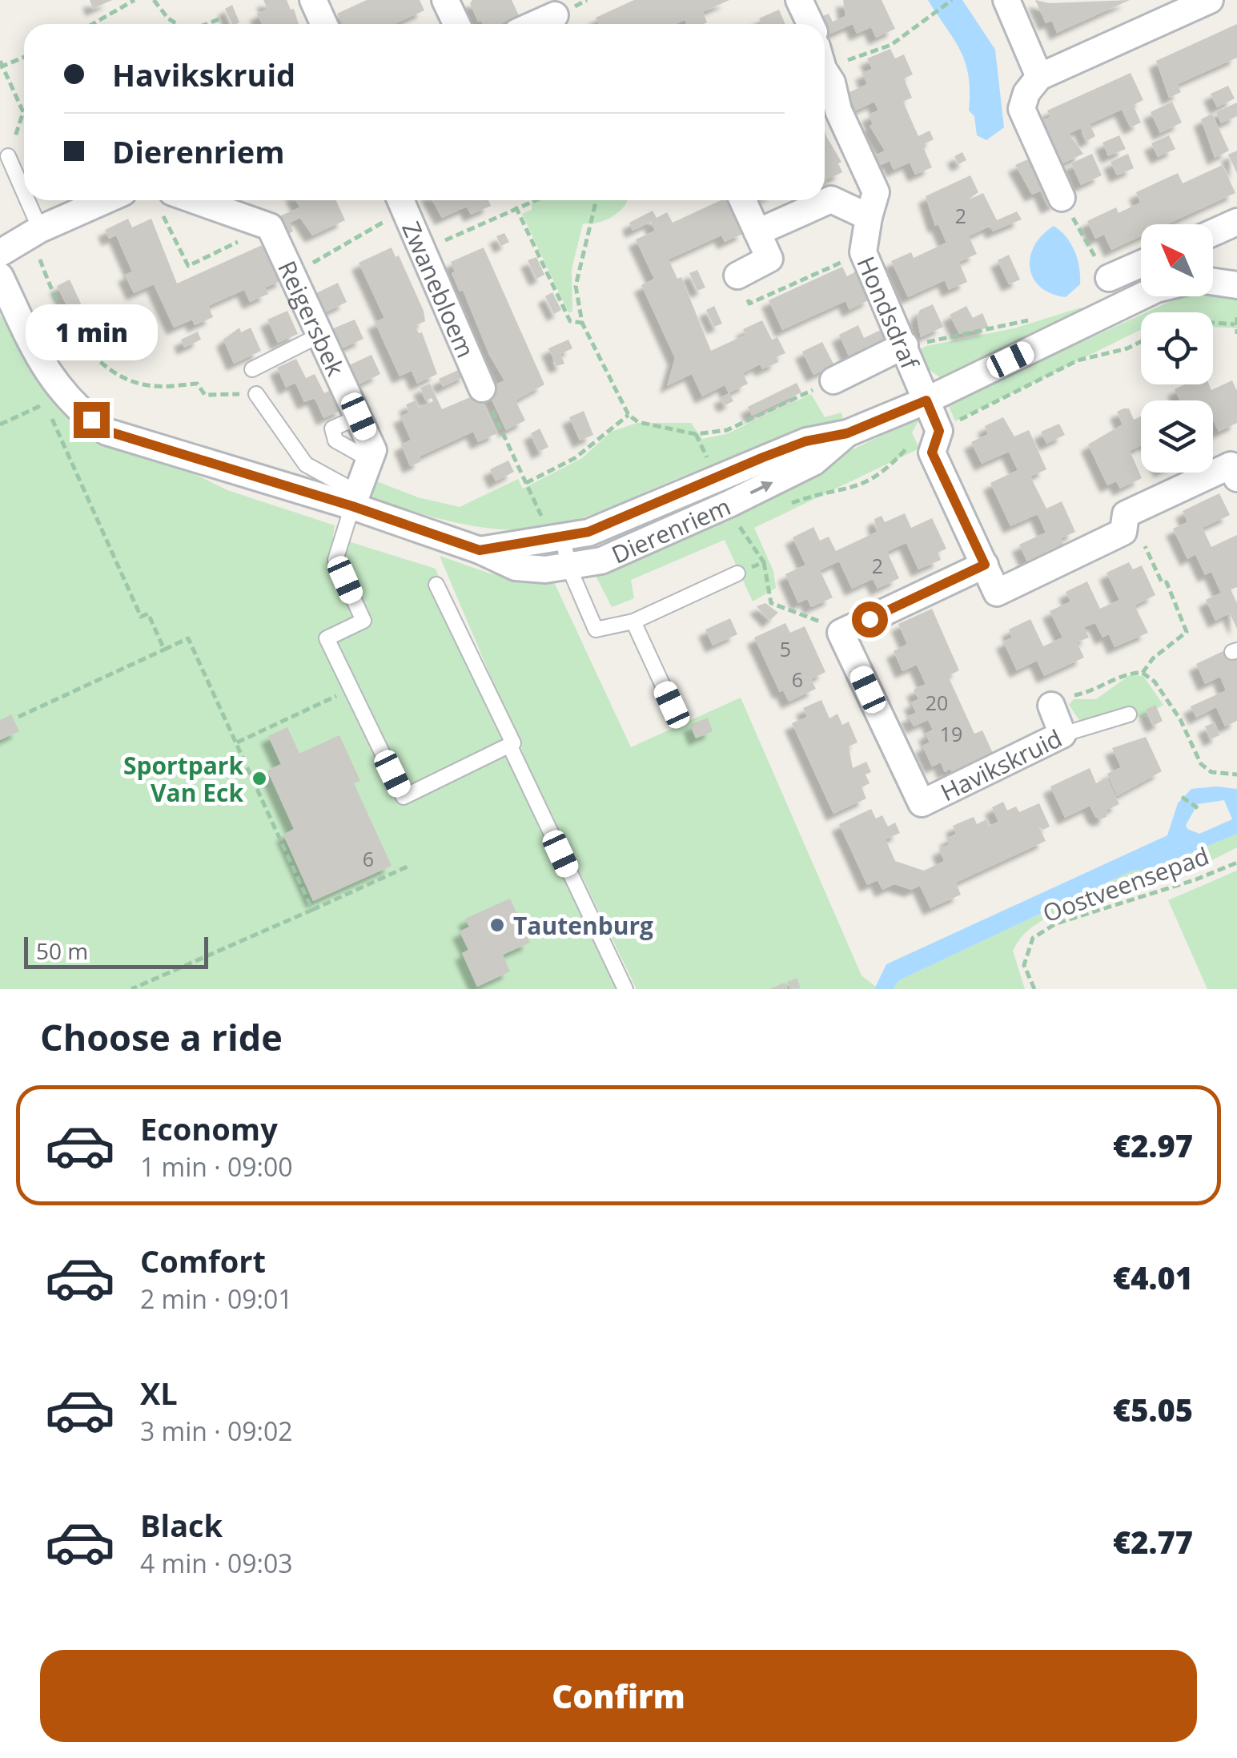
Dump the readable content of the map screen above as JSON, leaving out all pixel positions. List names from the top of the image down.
{
  "streets": {
    "street": [
      "Zwanebloem",
      "Hondsdraf",
      "Reigersbek",
      "Dierenriem",
      "Havikskruid"
    ],
    "path": ["Oostveensepad"]
  },
  "crossings": [
    ["Hondsdraf", "Dierenriem"],
    ["Reigersbek", "Dierenriem"]
  ],
  "places": ["Sportpark Van Eck", "Tautenburg"],
  "house_numbers": [
    "2",
    "2",
    "5",
    "6",
    "20",
    "19",
    "6"
  ],
  "scale_bar": "50 m",
  "north": "top left",
  "page": {
    "banner": ["Havikskruid", "Dierenriem"],
    "bubble": "1 min",
    "scale": "50 m",
    "heading": "Choose a ride",
    "list": [
      {
        "name": "Economy",
        "note": "1 min · 09:00",
        "value": "€2.97"
      },
      {
        "name": "Comfort",
        "note": "2 min · 09:01",
        "value": "€4.01"
      },
      {
        "name": "XL",
        "note": "3 min · 09:02",
        "value": "€5.05"
      },
      {
        "name": "Black",
        "note": "4 min · 09:03",
        "value": "€2.77"
      }
    ],
    "buttons": "Confirm"
  }
}
